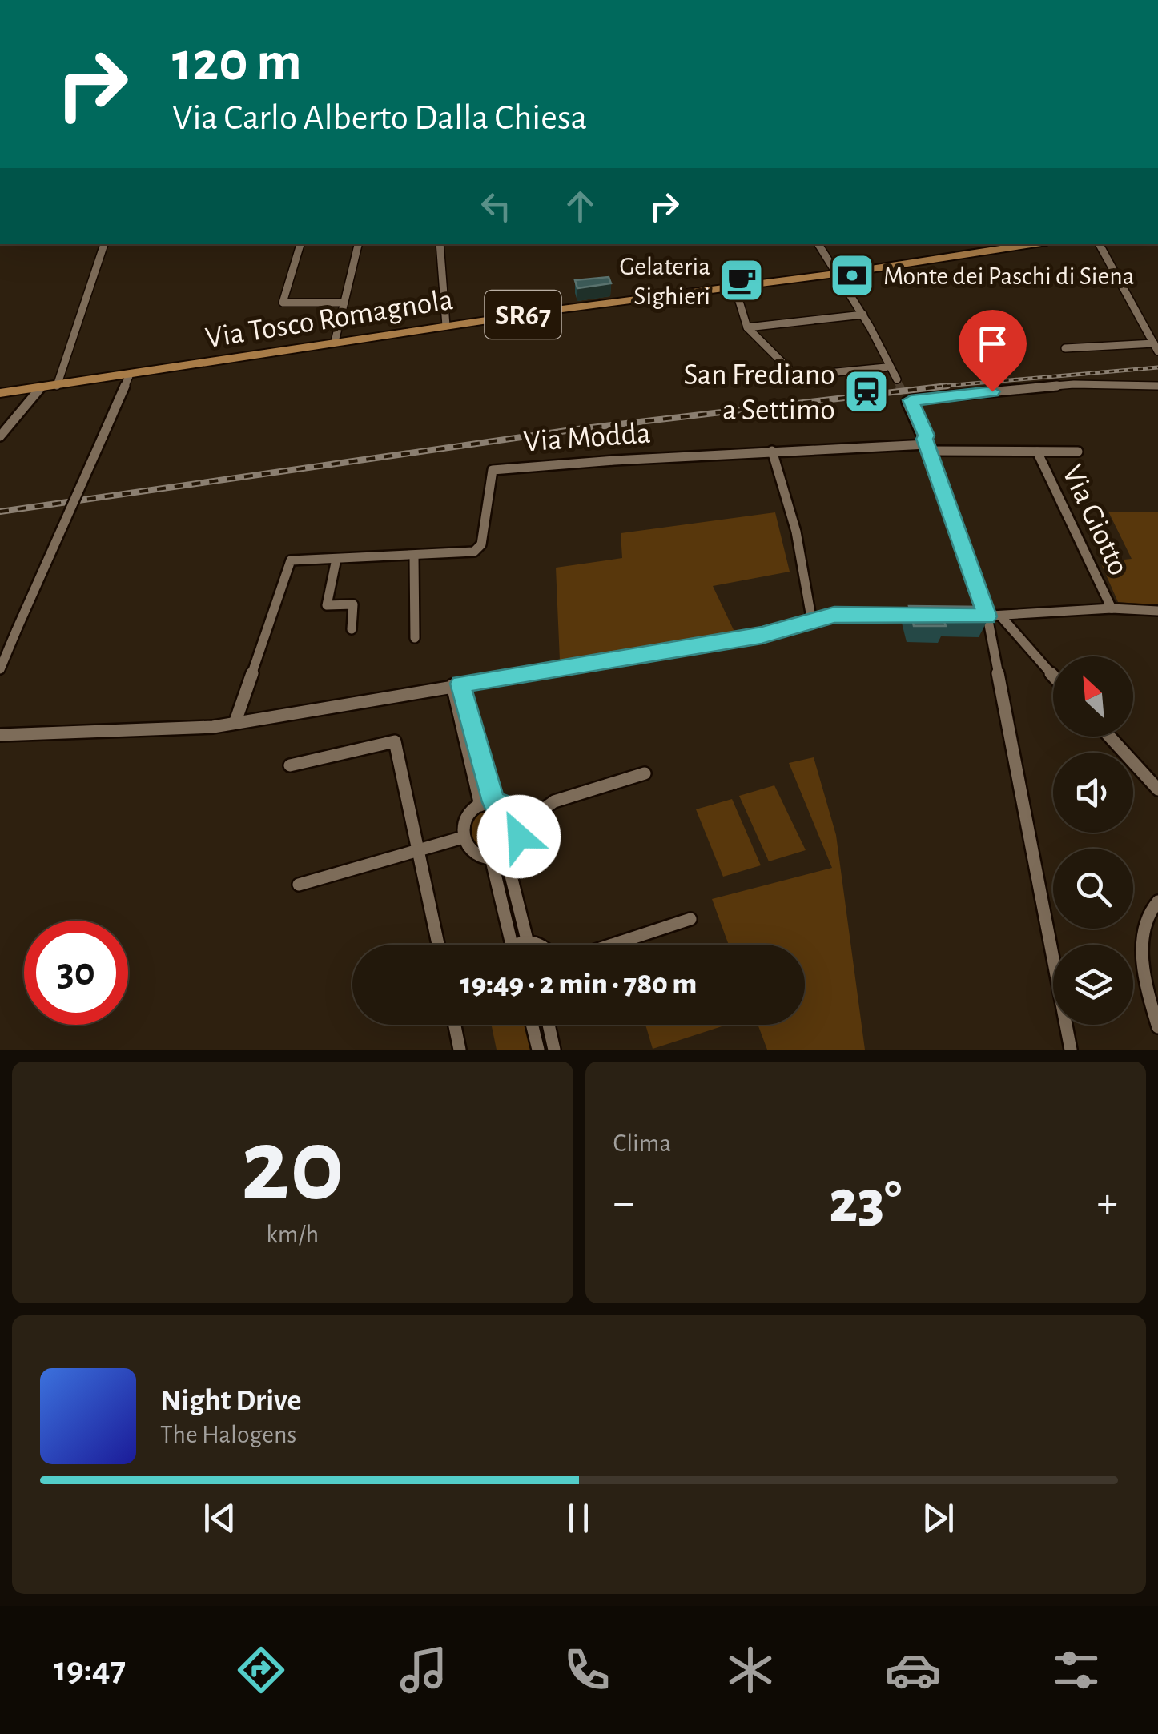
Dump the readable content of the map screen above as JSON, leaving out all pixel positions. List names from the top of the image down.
{
  "streets": {
    "main road": ["SR67", "Via Tosco Romagnola"],
    "street": ["Via Modda", "Via Giotto"]
  },
  "crossings": [
    ["Via Modda", "Via Giotto"]
  ],
  "places": {
    "bank": ["Monte dei Paschi di Siena"],
    "cafe": ["Gelateria Sighieri"],
    "station": ["San Frediano a Settimo"]
  },
  "north": "top left",
  "page": {
    "turn": ["120 m", "Via Carlo Alberto Dalla Chiesa"],
    "limit": "30",
    "trip": "19:49 · 2 min · 780 m",
    "tile": [
      ["20", "km/h"],
      "Clima"
    ],
    "heat": ["−", "23°", "+"],
    "song": ["Night Drive", "The Halogens"],
    "tabs": "19:47"
  }
}
